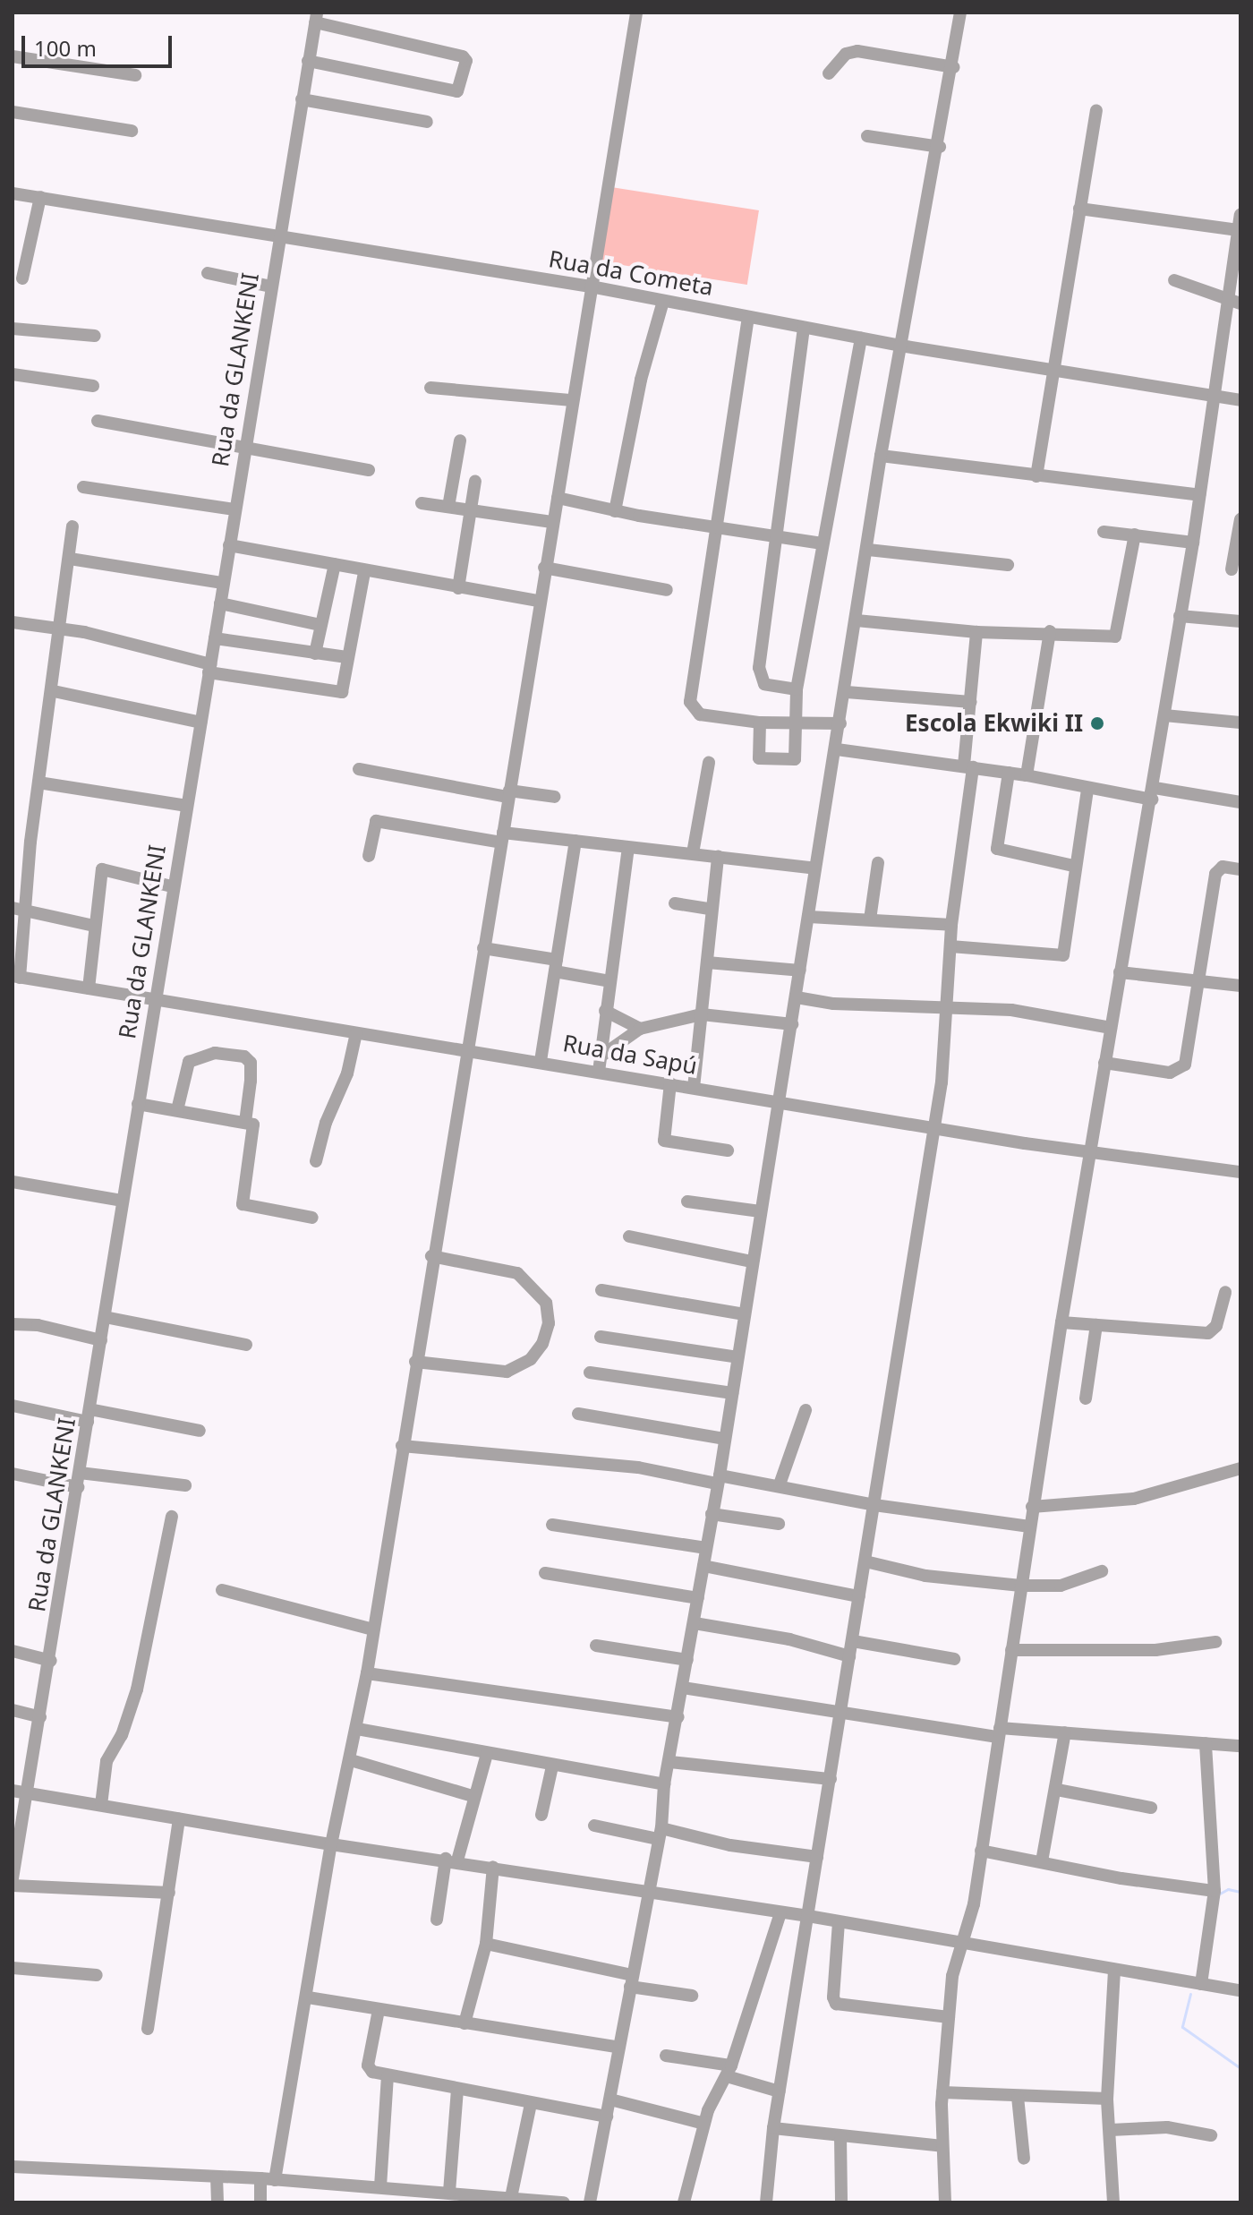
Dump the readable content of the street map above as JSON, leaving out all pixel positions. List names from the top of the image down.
{
  "streets": {
    "street": ["Rua da Cometa", "Rua da GLANKENI", "Rua da Sapú"]
  },
  "crossings": [
    ["Rua da Cometa", "Rua da GLANKENI"],
    ["Rua da GLANKENI", "Rua da Sapú"]
  ],
  "places": ["Escola Ekwiki II"],
  "scale_bar": "100 m"
}
